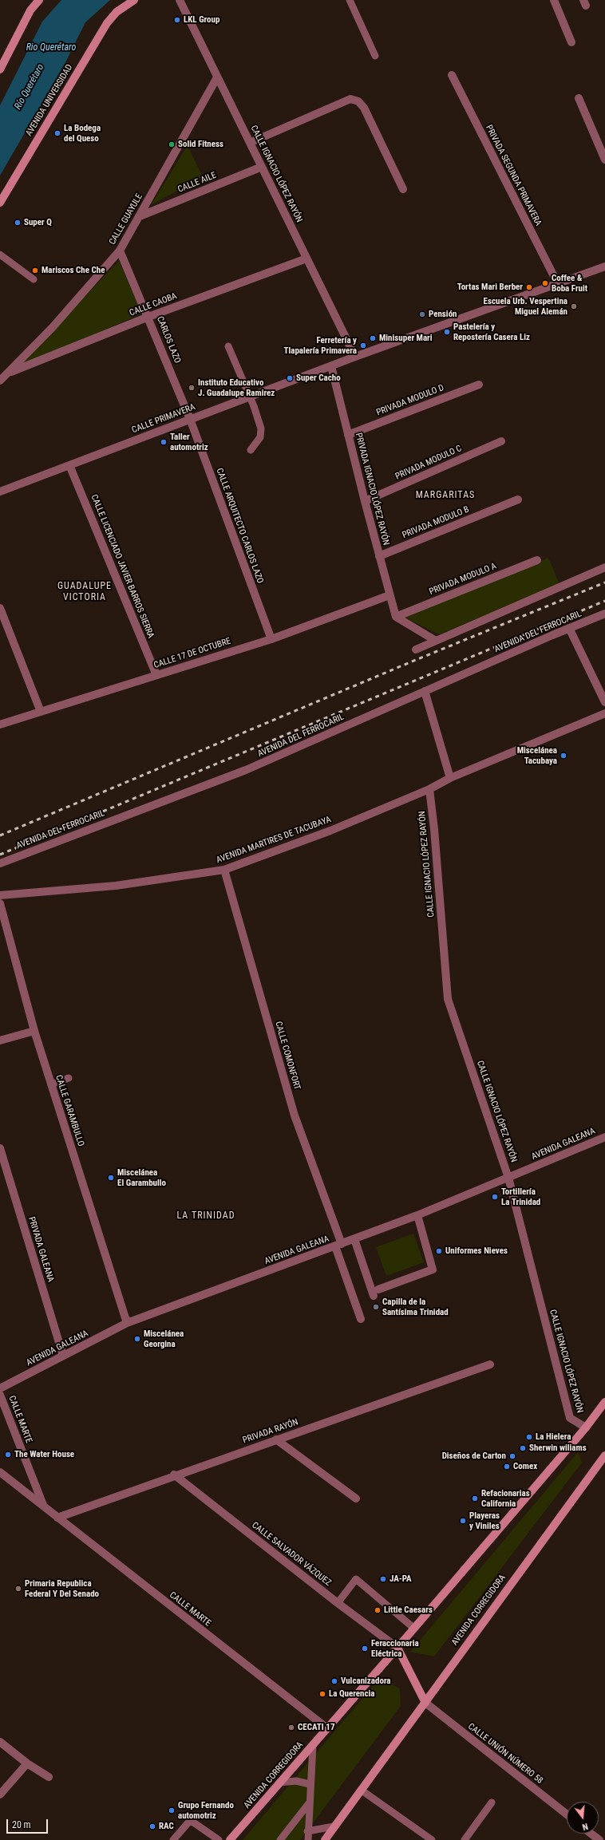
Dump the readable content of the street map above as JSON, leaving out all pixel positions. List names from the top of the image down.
{
  "streets": {
    "main road": ["AVENIDA UNIVERSIDAD", "AVENIDA CORREGIDORA"],
    "street": [
      "CALLE IGNACIO LÓPEZ RAYÓN",
      "PRIVADA SEGUNDA PRIMAVERA",
      "CALLE AILE",
      "CALLE GUAYULE",
      "CALLE CAOBA",
      "CARLOS LAZO",
      "PRIVADA MODULO D",
      "CALLE PRIMAVERA",
      "PRIVADA MODULO C",
      "PRIVADA IGNACIO LÓPEZ RAYÓN",
      "PRIVADA MODULO B",
      "CALLE ARQUITECTO CARLOS LAZO",
      "CALLE LICENCIADO JAVIER BARROS SIERRA",
      "PRIVADA MODULO A",
      "AVENIDA DEL FERROCARIL",
      "CALLE 17 DE OCTUBRE",
      "AVENIDA MARTIRES DE TACUBAYA",
      "CALLE COMONFORT",
      "CALLE GARAMBULLO",
      "AVENIDA GALEANA",
      "PRIVADA GALEANA",
      "CALLE MARTE",
      "PRIVADA RAYÓN",
      "CALLE SALVADOR VÁZQUEZ",
      "CALLE UNIÓN NÚMERO 58"
    ]
  },
  "crossings": [
    ["CALLE IGNACIO LÓPEZ RAYÓN", "CALLE AILE"],
    ["CALLE IGNACIO LÓPEZ RAYÓN", "CALLE GUAYULE"],
    ["CALLE IGNACIO LÓPEZ RAYÓN", "CALLE CAOBA"],
    ["CALLE IGNACIO LÓPEZ RAYÓN", "CALLE PRIMAVERA"],
    ["CALLE IGNACIO LÓPEZ RAYÓN", "AVENIDA MARTIRES DE TACUBAYA"],
    ["CALLE IGNACIO LÓPEZ RAYÓN", "AVENIDA GALEANA"],
    ["CALLE IGNACIO LÓPEZ RAYÓN", "AVENIDA CORREGIDORA"],
    ["PRIVADA SEGUNDA PRIMAVERA", "CALLE PRIMAVERA"],
    ["CALLE AILE", "CALLE GUAYULE"],
    ["CALLE GUAYULE", "CALLE CAOBA"],
    ["CALLE GUAYULE", "CARLOS LAZO"],
    ["CALLE CAOBA", "CARLOS LAZO"],
    ["CARLOS LAZO", "CALLE PRIMAVERA"],
    ["CARLOS LAZO", "CALLE ARQUITECTO CARLOS LAZO"],
    ["PRIVADA MODULO D", "PRIVADA IGNACIO LÓPEZ RAYÓN"],
    ["CALLE PRIMAVERA", "PRIVADA IGNACIO LÓPEZ RAYÓN"],
    ["CALLE PRIMAVERA", "CALLE ARQUITECTO CARLOS LAZO"],
    ["CALLE PRIMAVERA", "CALLE LICENCIADO JAVIER BARROS SIERRA"],
    ["PRIVADA MODULO C", "PRIVADA IGNACIO LÓPEZ RAYÓN"],
    ["PRIVADA IGNACIO LÓPEZ RAYÓN", "PRIVADA MODULO B"],
    ["PRIVADA IGNACIO LÓPEZ RAYÓN", "PRIVADA MODULO A"],
    ["PRIVADA IGNACIO LÓPEZ RAYÓN", "CALLE 17 DE OCTUBRE"],
    ["CALLE ARQUITECTO CARLOS LAZO", "CALLE 17 DE OCTUBRE"],
    ["CALLE LICENCIADO JAVIER BARROS SIERRA", "CALLE 17 DE OCTUBRE"],
    ["AVENIDA MARTIRES DE TACUBAYA", "CALLE COMONFORT"],
    ["CALLE COMONFORT", "AVENIDA GALEANA"],
    ["CALLE GARAMBULLO", "AVENIDA GALEANA"],
    ["AVENIDA GALEANA", "PRIVADA GALEANA"],
    ["CALLE MARTE", "PRIVADA RAYÓN"],
    ["CALLE MARTE", "AVENIDA CORREGIDORA"],
    ["PRIVADA RAYÓN", "CALLE SALVADOR VÁZQUEZ"],
    ["CALLE SALVADOR VÁZQUEZ", "AVENIDA CORREGIDORA"],
    ["AVENIDA CORREGIDORA", "CALLE UNIÓN NÚMERO 58"]
  ],
  "districts": ["MARGARITAS", "GUADALUPE VICTORIA", "LA TRINIDAD"],
  "water": ["Rio Querétaro", "Río Querétaro"],
  "places": [
    "LKL Group",
    "La Bodega del Queso",
    "Solid Fitness",
    "Super Q",
    "Mariscos Che Che",
    "Coffee & Boba Fruit",
    "Tortas Mari Berber",
    "Escuela Urb. Vespertina Miguel Alemán",
    "Pensión",
    "Pastelería y Repostería Casera Liz",
    "Minisuper Mari",
    "Ferretería y Tlapalería Primavera",
    "Super Cacho",
    "Instituto Educativo J. Guadalupe Ramirez",
    "Taller automotriz",
    "Miscelánea Tacubaya",
    "Miscelánea El Garambullo",
    "Tortillería La Trinidad",
    "Uniformes Nieves",
    "Capilla de la Santísima Trinidad",
    "Miscelánea Georgina",
    "La Hielera",
    "Sherwin wiliams",
    "The Water House",
    "Diseños de Carton",
    "Comex",
    "Refacionarias California",
    "Playeras y Viniles",
    "JA-PA",
    "Primaria Republica Federal Y Del Senado",
    "Little Caesars",
    "Feraccionaria Eléctrica",
    "Vulcanizadora",
    "La Querencia",
    "CECATI 17",
    "Grupo Fernando automotriz",
    "RAC"
  ],
  "scale_bar": "20 m",
  "north": "bottom"
}
